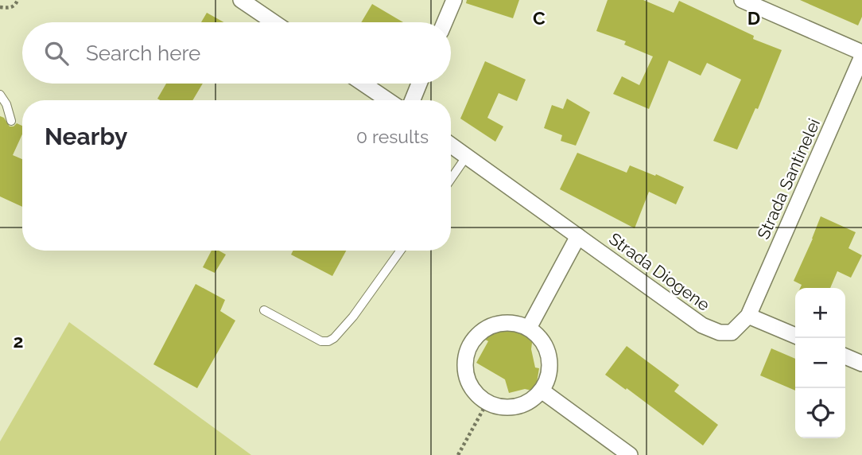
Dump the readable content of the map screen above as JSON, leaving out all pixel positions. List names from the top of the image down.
{
  "streets": {
    "street": ["Strada Santinelei", "Strada Diogene"]
  },
  "crossings": [
    ["Strada Santinelei", "Strada Diogene"]
  ],
  "page": {
    "search": "Search here",
    "heading": ["Nearby", "0 results"],
    "map_buttons": ["+", "−"]
  },
  "grid": {
    "columns": ["C", "D"],
    "rows": ["2"]
  }
}
